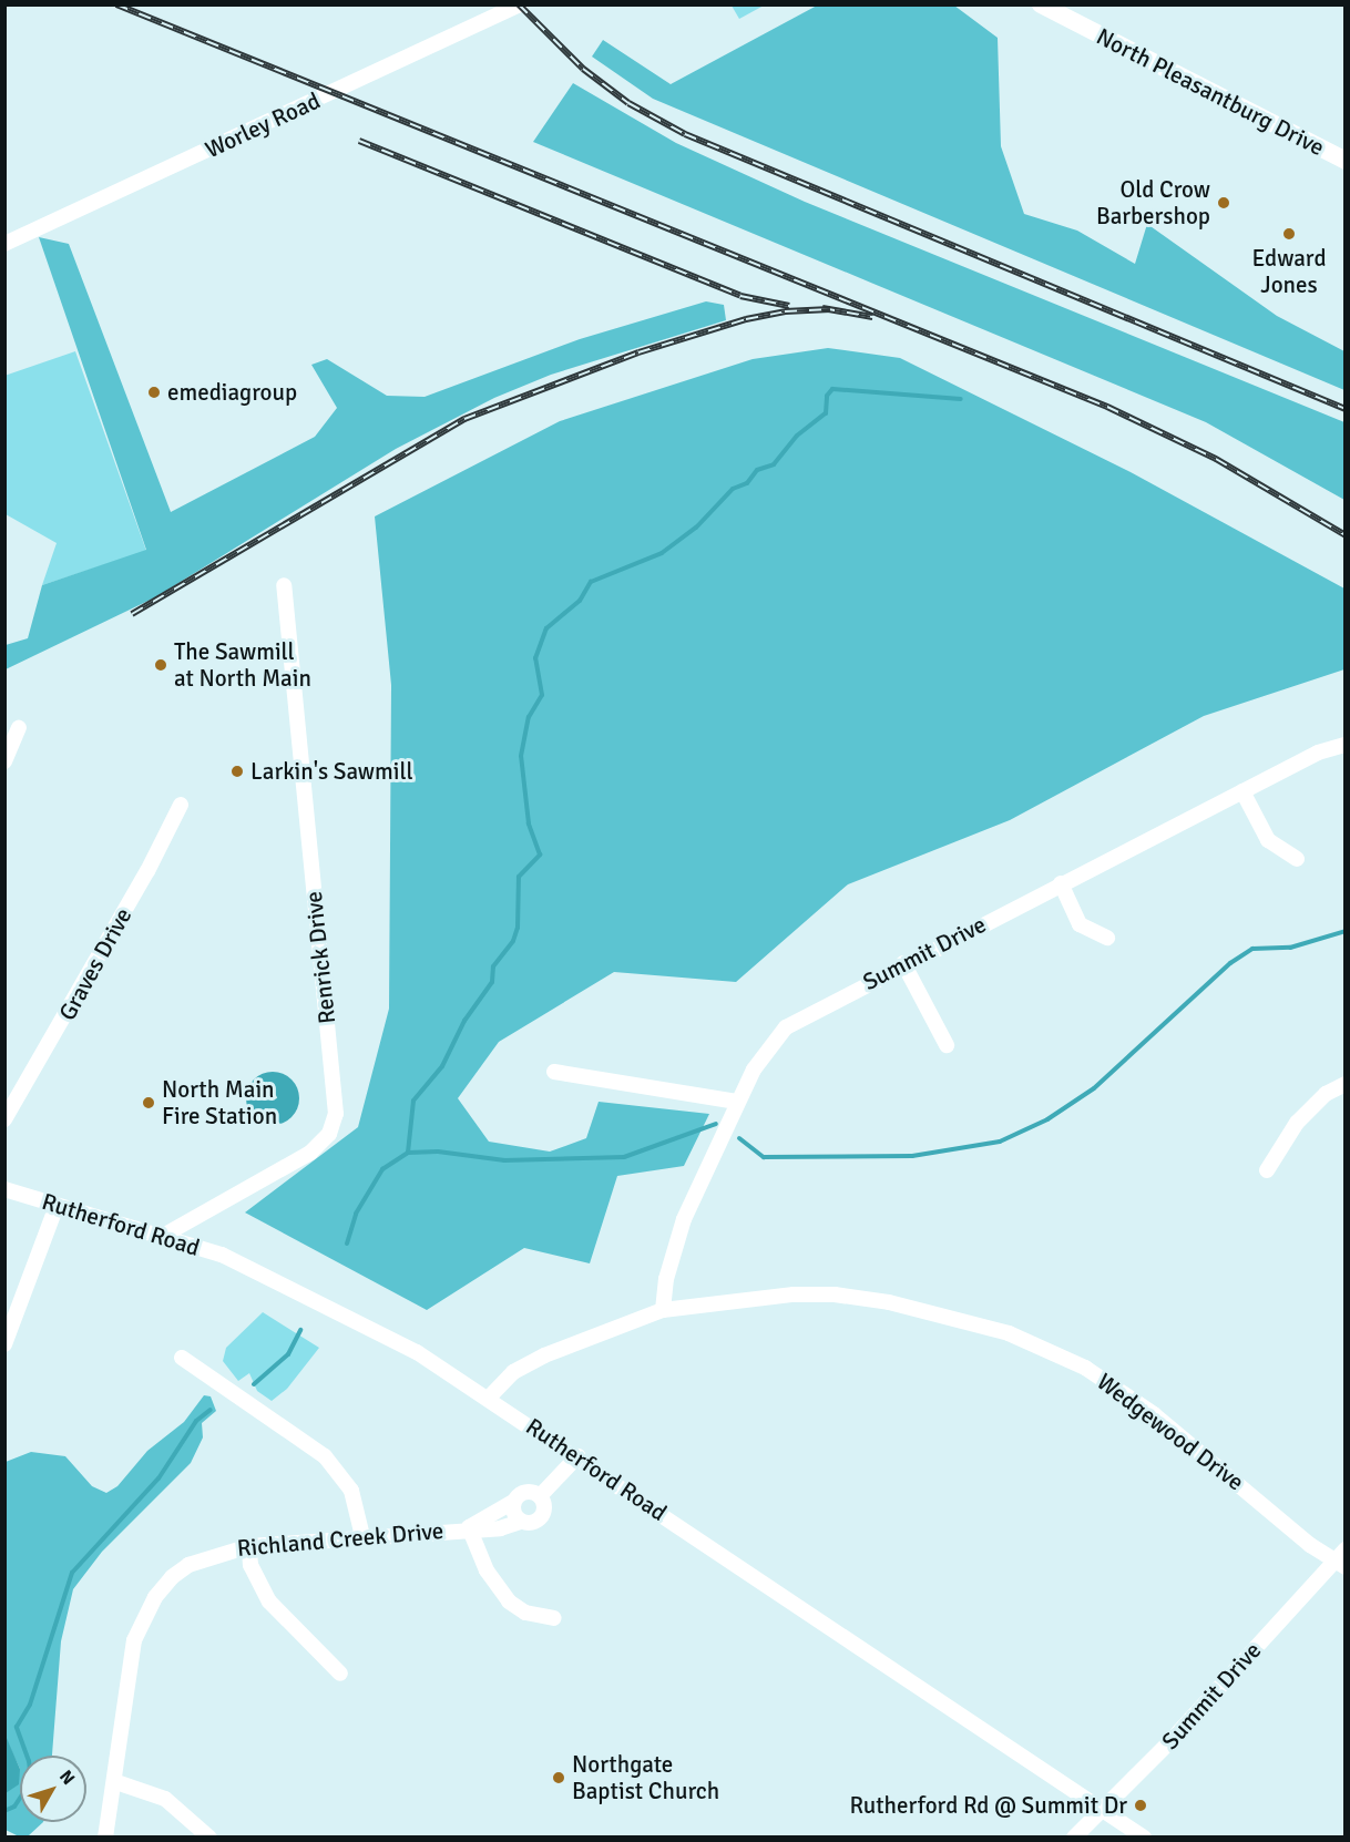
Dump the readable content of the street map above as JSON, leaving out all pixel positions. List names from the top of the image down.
{
  "streets": {
    "main road": ["North Pleasantburg Drive"],
    "street": [
      "Worley Road",
      "Summit Drive",
      "Renrick Drive",
      "Graves Drive",
      "Rutherford Road",
      "Wedgewood Drive",
      "Richland Creek Drive"
    ]
  },
  "crossings": [
    ["Summit Drive", "Rutherford Road"],
    ["Summit Drive", "Wedgewood Drive"],
    ["Renrick Drive", "Rutherford Road"],
    ["Rutherford Road", "Wedgewood Drive"],
    ["Rutherford Road", "Richland Creek Drive"]
  ],
  "places": [
    "Old Crow Barbershop",
    "Edward Jones",
    "emediagroup",
    "The Sawmill at North Main",
    "Larkin's Sawmill",
    "North Main Fire Station",
    "Northgate Baptist Church",
    "Rutherford Rd @ Summit Dr"
  ],
  "north": "top right"
}
